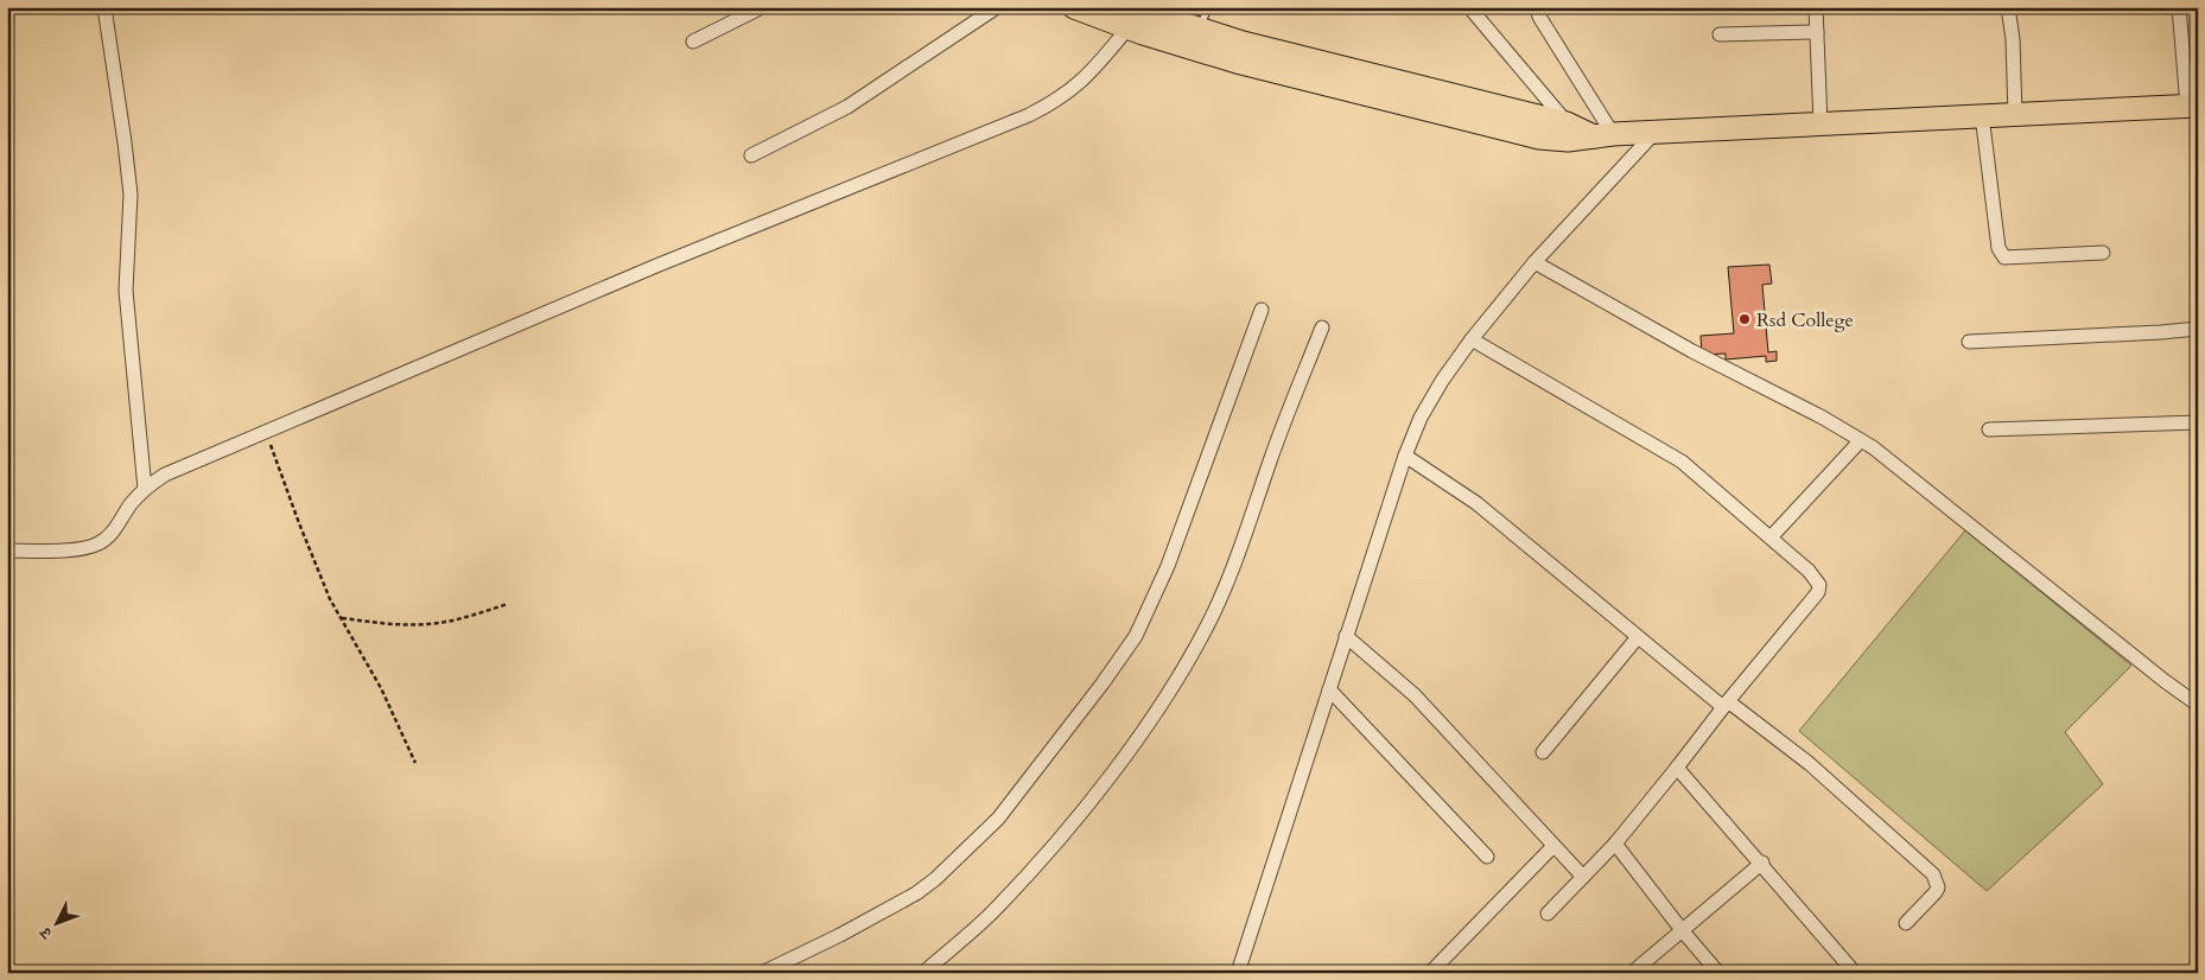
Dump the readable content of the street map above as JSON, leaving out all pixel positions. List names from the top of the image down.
{
  "places": ["Rsd College"],
  "north": "bottom left"
}
